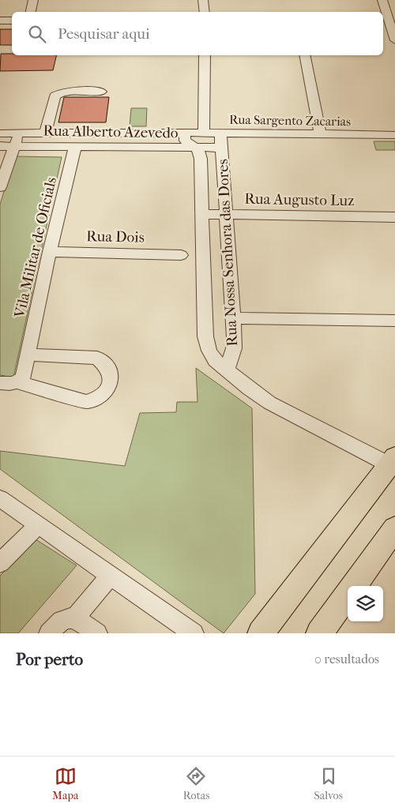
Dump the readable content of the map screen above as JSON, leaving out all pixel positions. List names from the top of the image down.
{
  "streets": {
    "street": [
      "Rua Sargento Zacarias",
      "Rua Alberto Azevedo",
      "Rua Augusto Luz",
      "Rua Dois",
      "Vila Militar de Oficials",
      "Rua Nossa Senhora das Dores"
    ]
  },
  "crossings": [
    ["Rua Sargento Zacarias", "Rua Nossa Senhora das Dores"],
    ["Rua Alberto Azevedo", "Vila Militar de Oficials"],
    ["Rua Alberto Azevedo", "Rua Nossa Senhora das Dores"],
    ["Rua Augusto Luz", "Rua Nossa Senhora das Dores"],
    ["Rua Dois", "Vila Militar de Oficials"]
  ],
  "page": {
    "search": "Pesquisar aqui",
    "heading": ["Por perto", "0 resultados"],
    "nav": ["Mapa", "Rotas", "Salvos"]
  }
}
